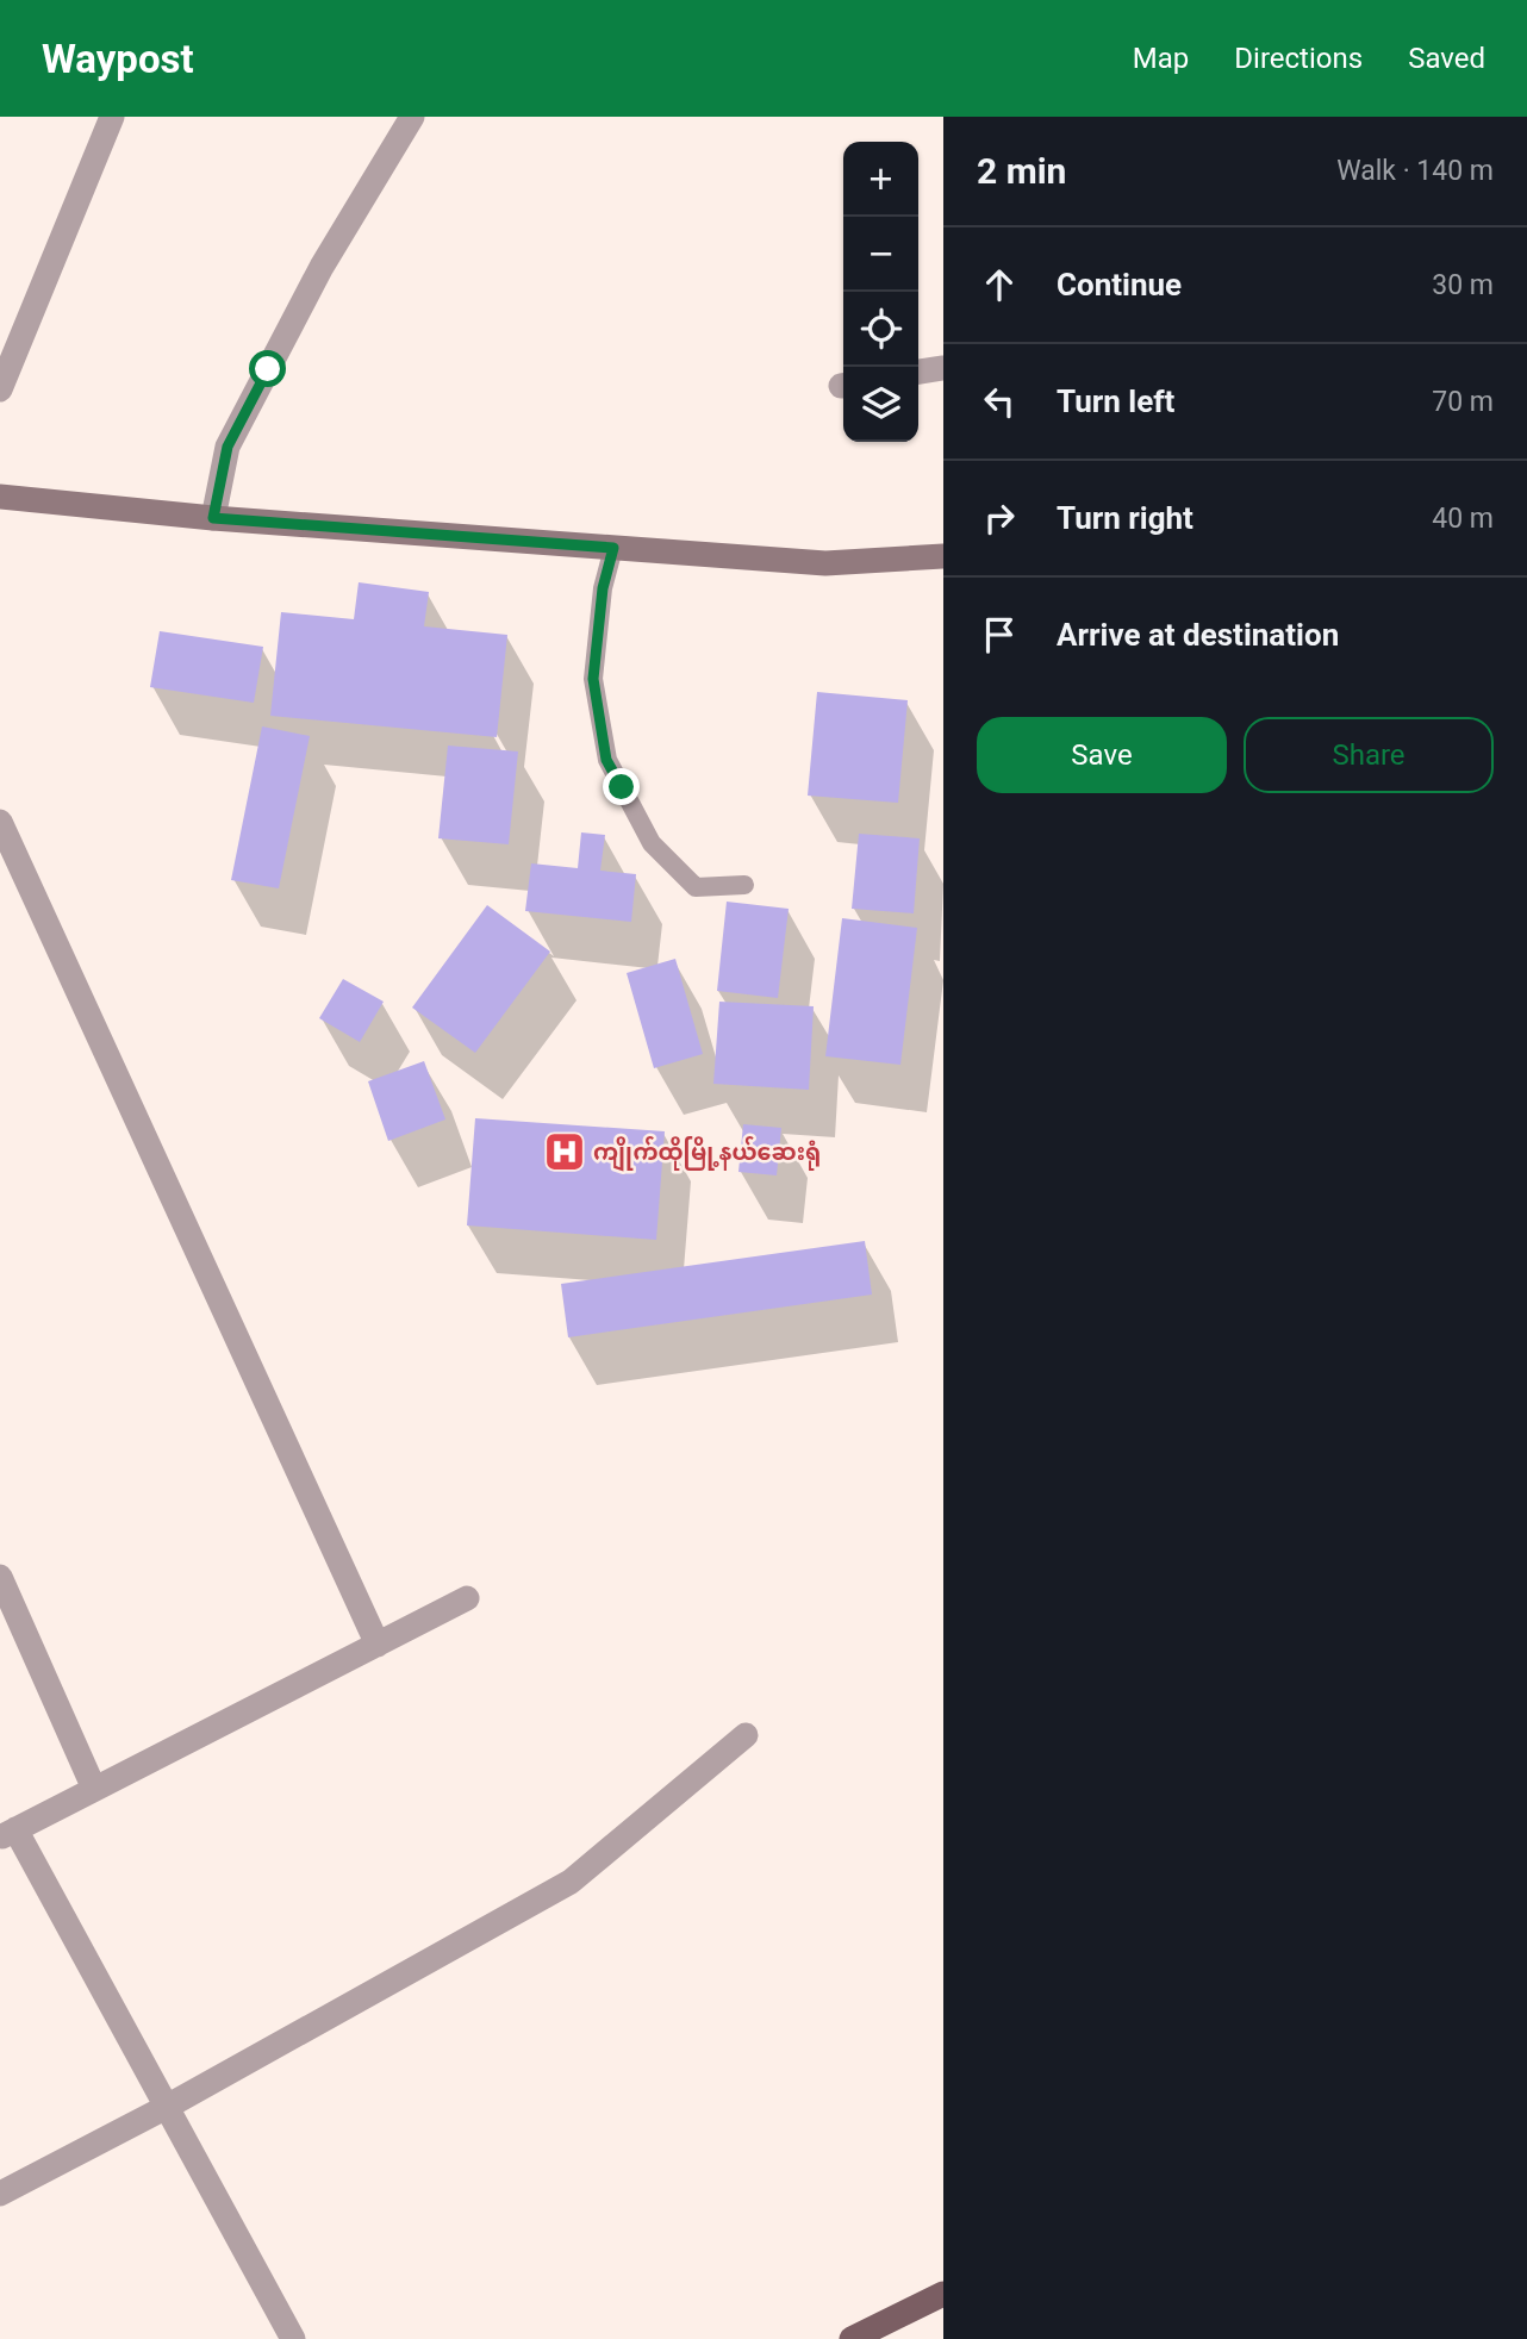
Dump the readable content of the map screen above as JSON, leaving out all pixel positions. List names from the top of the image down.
{
  "places": {
    "hospital": ["ကျိုက်ထိုမြို့နယ်ဆေးရုံ"]
  },
  "page": {
    "header": "Waypost",
    "nav": ["Map", "Directions", "Saved"],
    "heading": ["2 min", "Walk · 140 m"],
    "map_buttons": ["+", "−"],
    "list": [
      ["Continue", "30 m"],
      ["Turn left", "70 m"],
      ["Turn right", "40 m"],
      "Arrive at destination"
    ],
    "buttons": ["Save", "Share"]
  }
}
